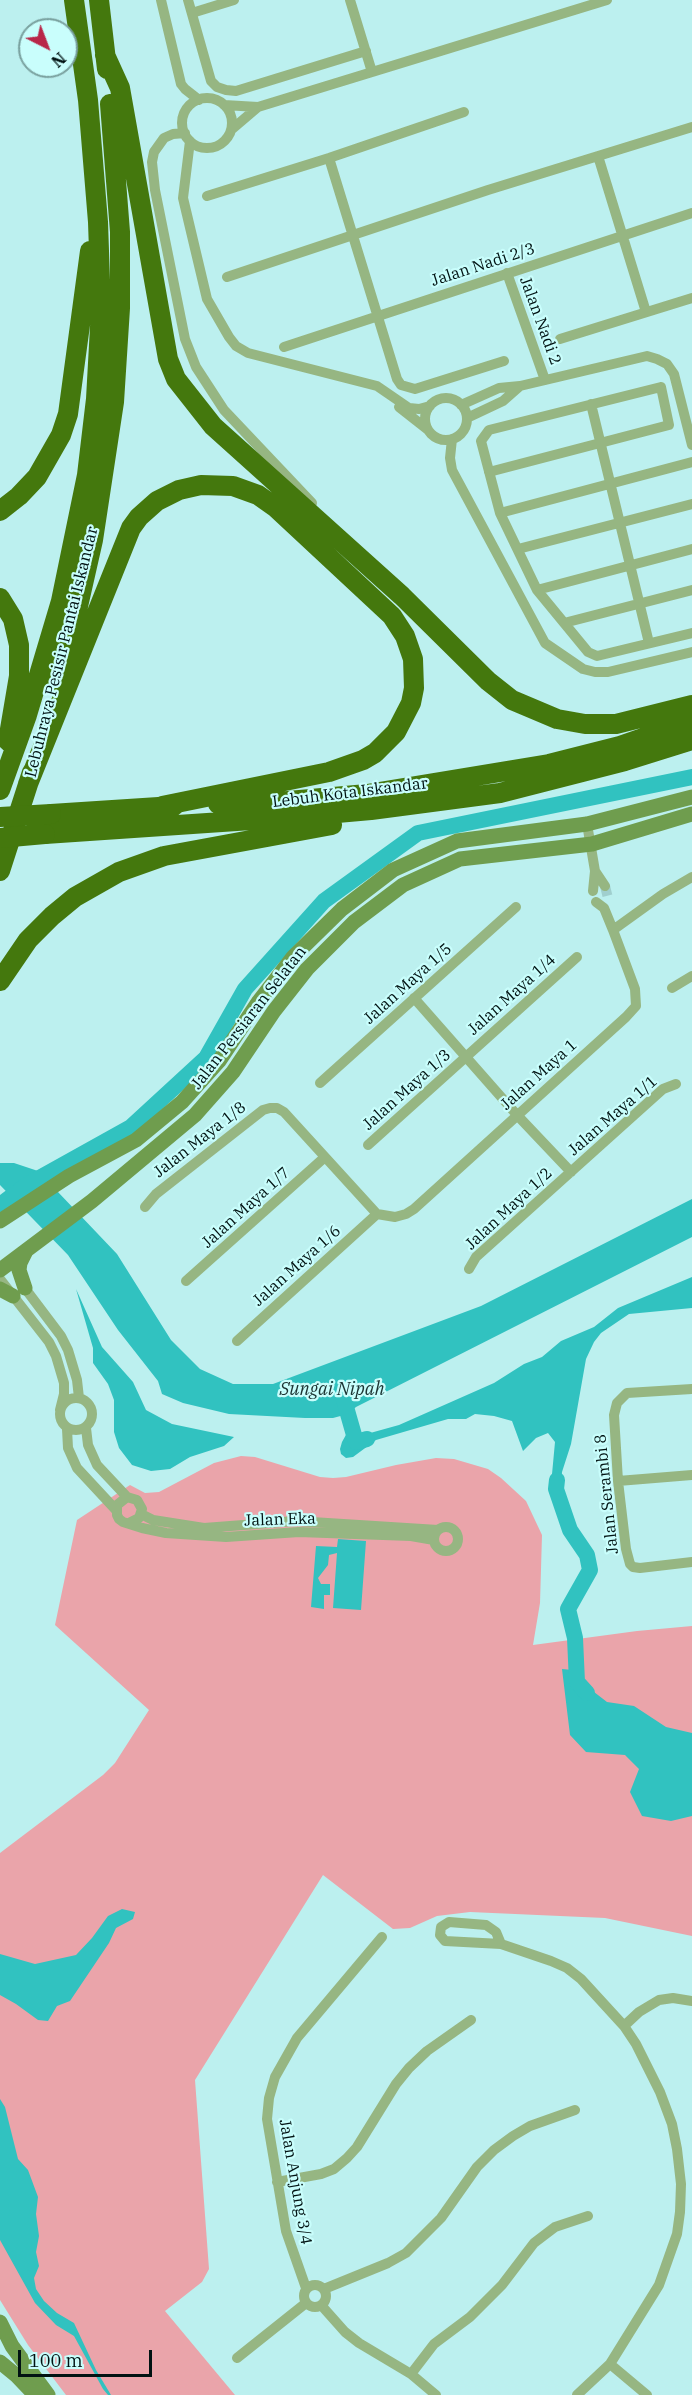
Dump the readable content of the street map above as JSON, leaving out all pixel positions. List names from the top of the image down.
{
  "streets": {
    "highway": ["Lebuhraya Pesisir Pantai Iskandar", "Lebuh Kota Iskandar"],
    "street": [
      "Jalan Nadi 2/3",
      "Jalan Nadi 2",
      "Jalan Maya 1/5",
      "Jalan Maya 1/4",
      "Jalan Persiaran Selatan",
      "Jalan Maya 1",
      "Jalan Maya 1/3",
      "Jalan Maya 1/1",
      "Jalan Maya 1/8",
      "Jalan Maya 1/7",
      "Jalan Maya 1/2",
      "Jalan Maya 1/6",
      "Jalan Serambi 8",
      "Jalan Eka",
      "Jalan Anjung 3/4"
    ]
  },
  "crossings": [
    ["Jalan Nadi 2/3", "Jalan Nadi 2"],
    ["Jalan Maya 1/4", "Jalan Maya 1/3"],
    ["Jalan Persiaran Selatan", "Jalan Maya 1"],
    ["Jalan Persiaran Selatan", "Jalan Eka"],
    ["Jalan Maya 1", "Jalan Maya 1/8"],
    ["Jalan Maya 1", "Jalan Maya 1/6"],
    ["Jalan Maya 1/1", "Jalan Maya 1/2"],
    ["Jalan Maya 1/8", "Jalan Maya 1/7"],
    ["Jalan Maya 1/8", "Jalan Maya 1/6"]
  ],
  "water": ["Sungai Nipah"],
  "scale_bar": "100 m",
  "north": "bottom right"
}
